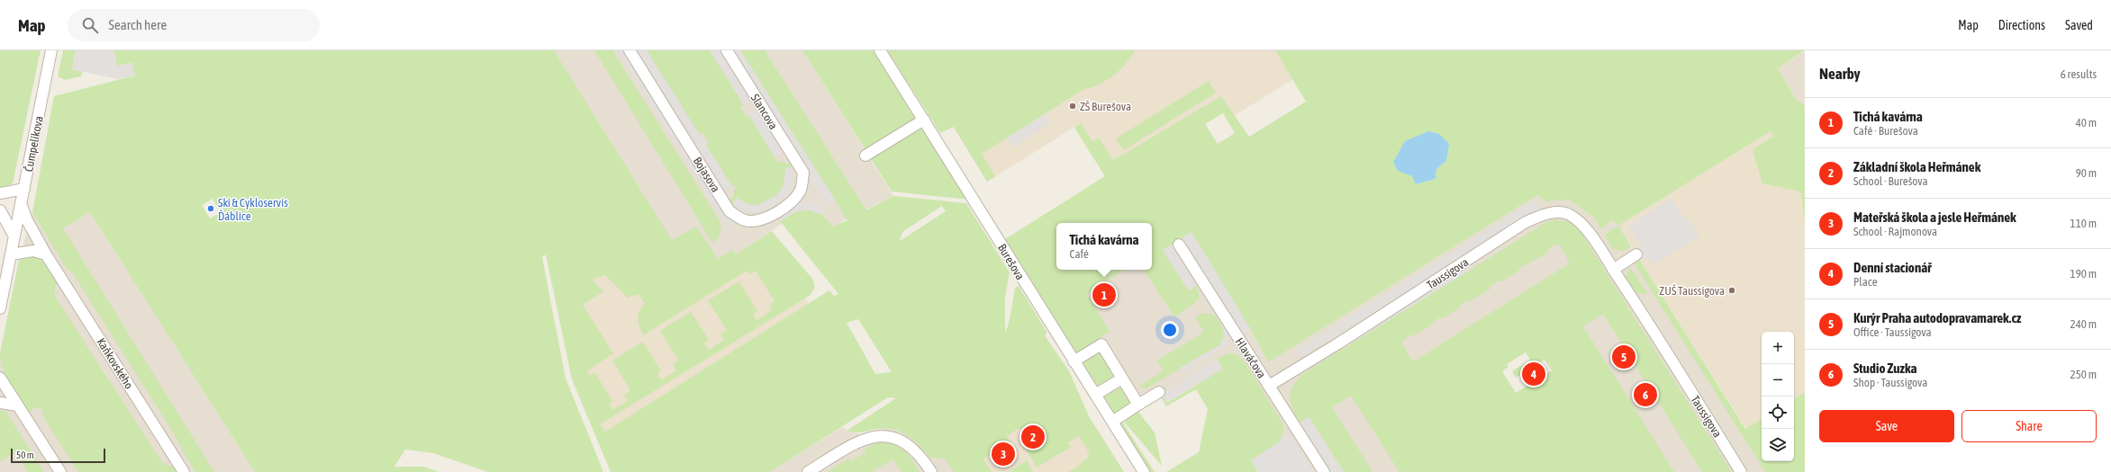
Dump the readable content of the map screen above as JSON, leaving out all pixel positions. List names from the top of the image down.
{
  "streets": {
    "street": [
      "Slancova",
      "Čumpelíkova",
      "Bojasova",
      "Burešova",
      "Taussigova",
      "Hlaváčova",
      "Kaňkovského"
    ]
  },
  "crossings": [
    ["Slancova", "Bojasova"],
    ["Čumpelíkova", "Kaňkovského"],
    ["Taussigova", "Hlaváčova"]
  ],
  "places": ["ZŠ Burešova", "Ski & Cykloservis Ďáblice", "ZUŠ Taussigova"],
  "scale_bar": "50 m",
  "page": {
    "header": "Map",
    "search": "Search here",
    "nav": ["Map", "Directions", "Saved"],
    "heading": ["Nearby", "6 results"],
    "list": [
      {
        "mark": "1",
        "name": "Tichá kavárna",
        "note": "Café · Burešova",
        "value": "40 m"
      },
      {
        "mark": "2",
        "name": "Základní škola Heřmánek",
        "note": "School · Burešova",
        "value": "90 m"
      },
      {
        "mark": "3",
        "name": "Mateřská škola a jesle Heřmánek",
        "note": "School · Rajmonova",
        "value": "110 m"
      },
      {
        "mark": "4",
        "name": "Denní stacionář",
        "note": "Place",
        "value": "190 m"
      },
      {
        "mark": "5",
        "name": "Kurýr Praha autodopravamarek.cz",
        "note": "Office · Taussigova",
        "value": "240 m"
      },
      {
        "mark": "6",
        "name": "Studio Zuzka",
        "note": "Shop · Taussigova",
        "value": "250 m"
      }
    ],
    "popup": ["Tichá kavárna", "Café"],
    "pins": [
      "1",
      "5",
      "4",
      "6",
      "2",
      "3"
    ],
    "map_buttons": ["+", "−"],
    "buttons": ["Save", "Share"],
    "scale": "50 m"
  }
}
